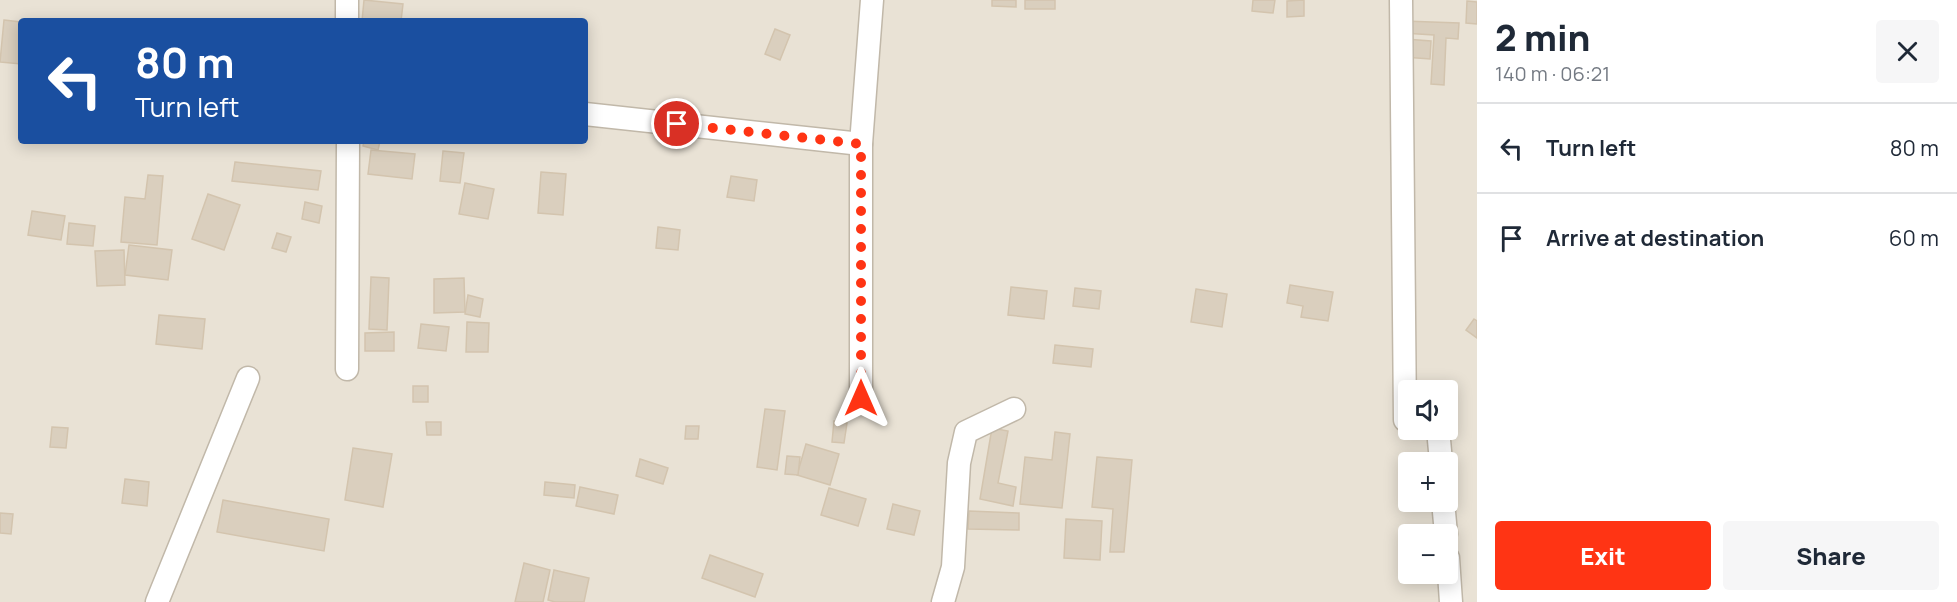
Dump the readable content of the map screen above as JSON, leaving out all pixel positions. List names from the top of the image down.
{
  "page": {
    "heading": ["2 min", "140 m · 06:21"],
    "turn": ["80 m", "Turn left"],
    "list": [
      {
        "name": "Turn left",
        "value": "80 m"
      },
      {
        "name": "Arrive at destination",
        "value": "60 m"
      }
    ],
    "map_buttons": ["+", "−"],
    "buttons": ["Exit", "Share"]
  }
}
